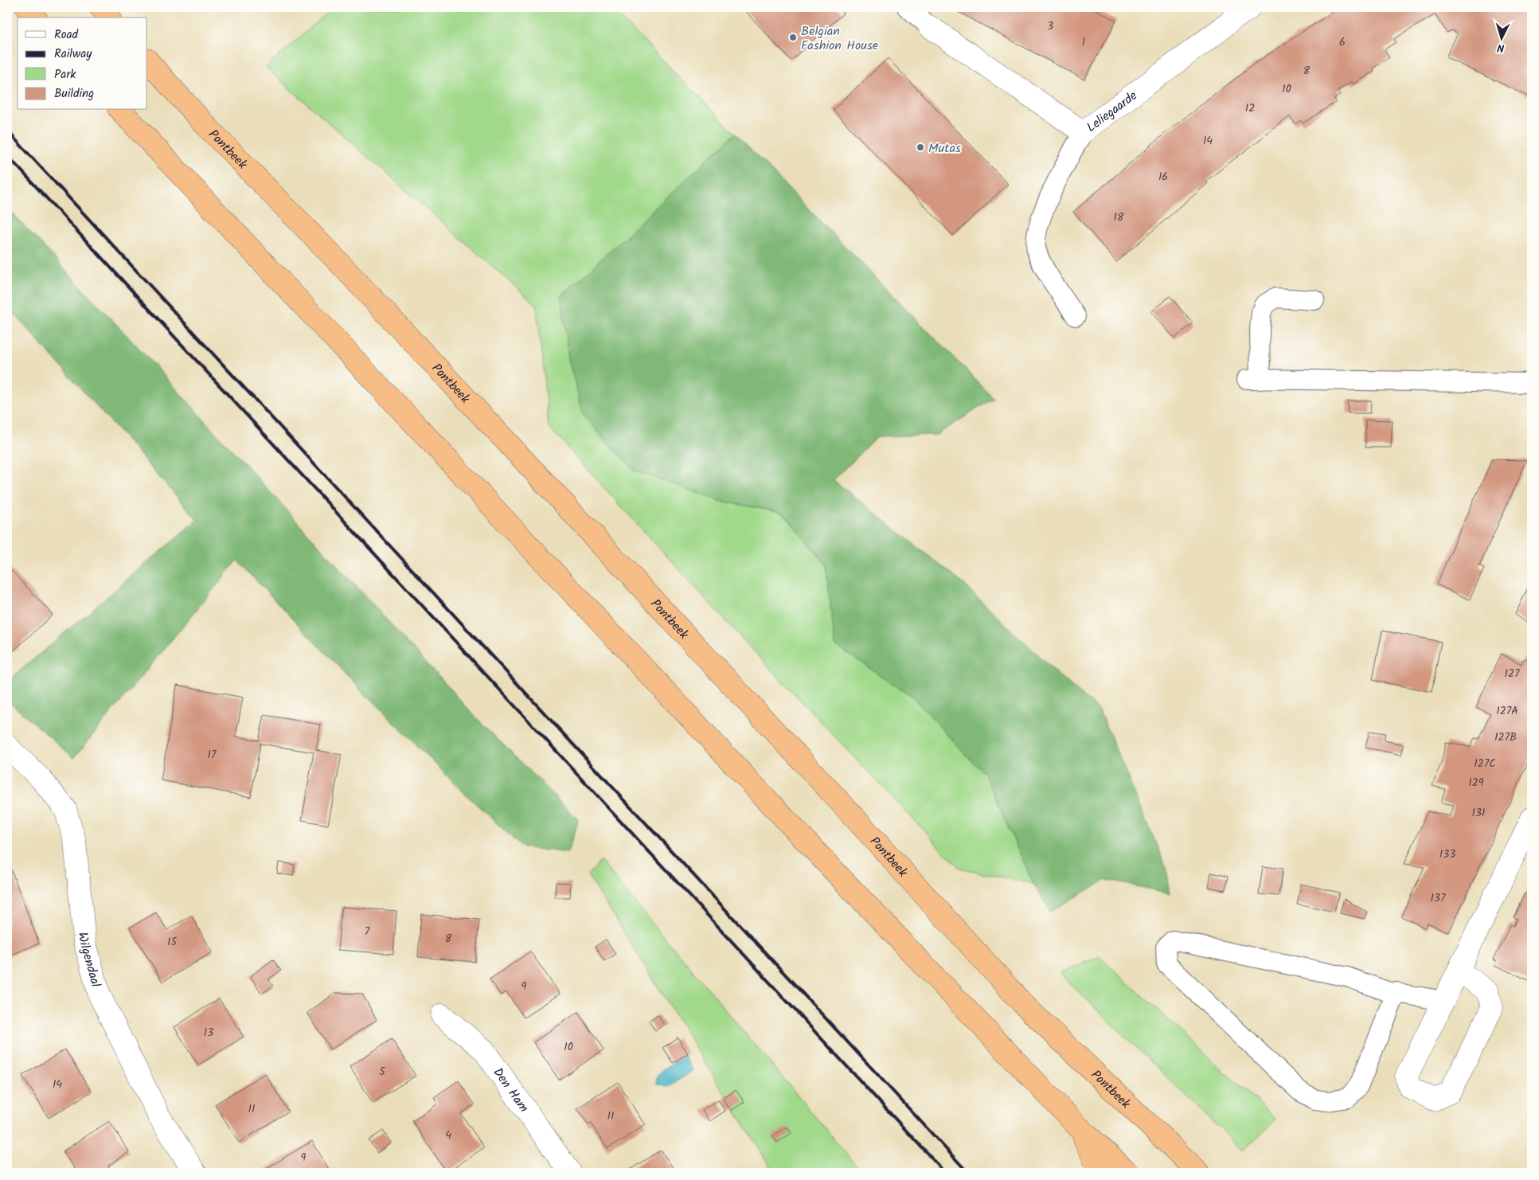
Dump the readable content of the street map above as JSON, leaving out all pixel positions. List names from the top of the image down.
{
  "streets": {
    "highway": ["Pontbeek"],
    "street": ["Leliegaarde", "Wilgendaal", "Den Ham"]
  },
  "places": ["Belgian Fashion House", "Mutas"],
  "house_numbers": [
    "3",
    "1",
    "6",
    "8",
    "10",
    "12",
    "14",
    "16",
    "18",
    "127",
    "127A",
    "127B",
    "17",
    "127C",
    "129",
    "131",
    "133",
    "137",
    "7",
    "8",
    "15",
    "9",
    "13",
    "10",
    "5",
    "14",
    "11",
    "11",
    "4",
    "9"
  ],
  "legend": [
    "Road",
    "Railway",
    "Park",
    "Building"
  ],
  "north": "bottom"
}
